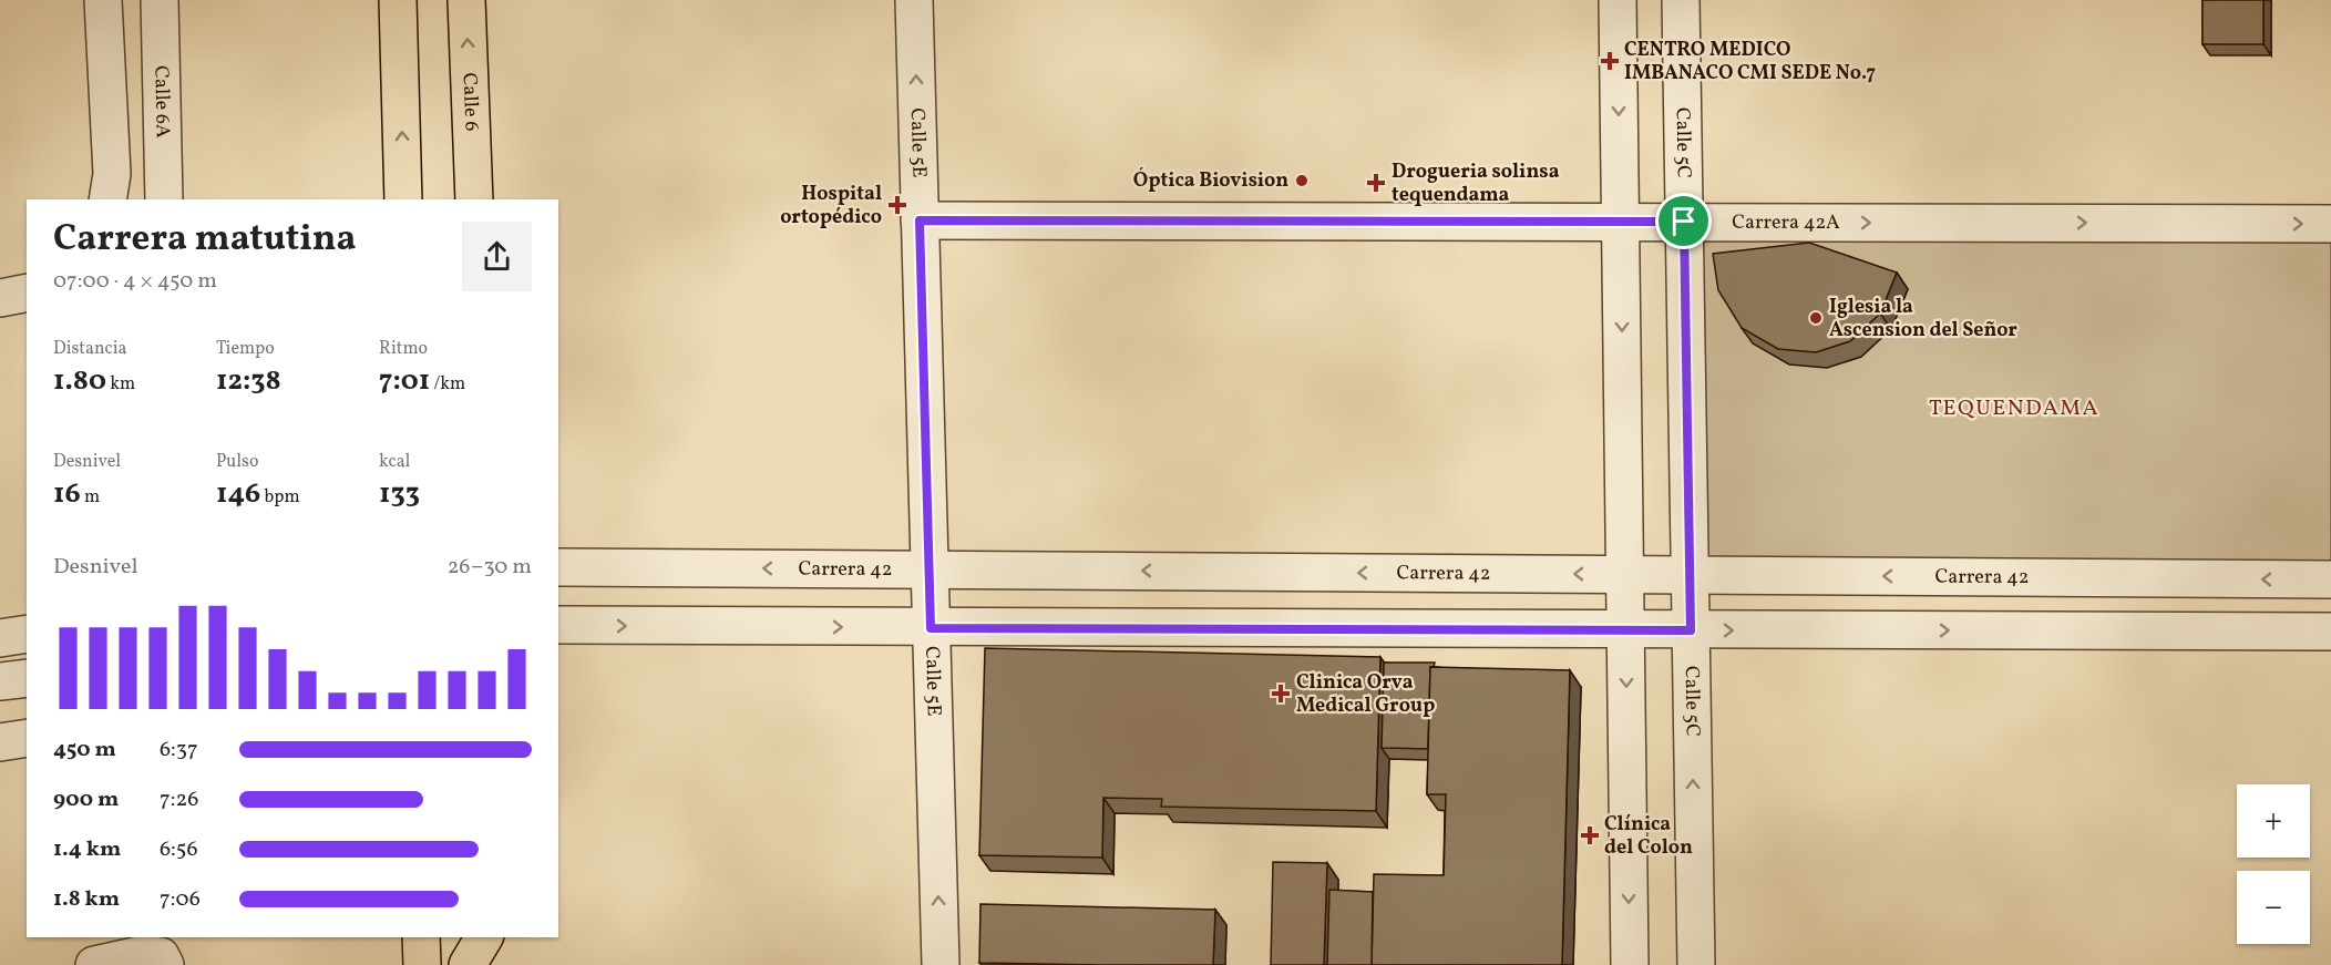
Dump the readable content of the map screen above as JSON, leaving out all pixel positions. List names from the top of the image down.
{
  "streets": {
    "main road": ["Calle 6"],
    "street": [
      "Calle 6A",
      "Calle 5E",
      "Calle 5C",
      "Carrera 42A",
      "Carrera 42"
    ]
  },
  "crossings": [
    ["Calle 5E", "Carrera 42A"],
    ["Calle 5E", "Carrera 42"],
    ["Calle 5C", "Carrera 42A"],
    ["Calle 5C", "Carrera 42"]
  ],
  "one_way": ["Calle 5E", "Carrera 42A"],
  "districts": ["TEQUENDAMA"],
  "places": {
    "health": [
      "CENTRO MEDICO IMBANACO CMI SEDE No.7",
      "Drogueria solinsa tequendama",
      "Hospital ortopédico",
      "Clinica Orva Medical Group",
      "Clínica del Colon"
    ],
    "other": ["Óptica Biovision", "Iglesia la Ascension del Señor"]
  },
  "page": {
    "heading": ["Carrera matutina", "07:00 · 4 × 450 m"],
    "stats": [
      ["Distancia", "1.80 km"],
      ["Tiempo", "12:38"],
      ["Ritmo", "7:01 /km"],
      ["Desnivel", "16 m"],
      ["Pulso", "146 bpm"],
      ["kcal", "133"]
    ],
    "chart": ["Desnivel", "26–30 m"],
    "list": [
      {
        "name": "450 m",
        "note": "6:37"
      },
      {
        "name": "900 m",
        "note": "7:26"
      },
      {
        "name": "1.4 km",
        "note": "6:56"
      },
      {
        "name": "1.8 km",
        "note": "7:06"
      }
    ],
    "map_buttons": ["+", "−"]
  }
}
